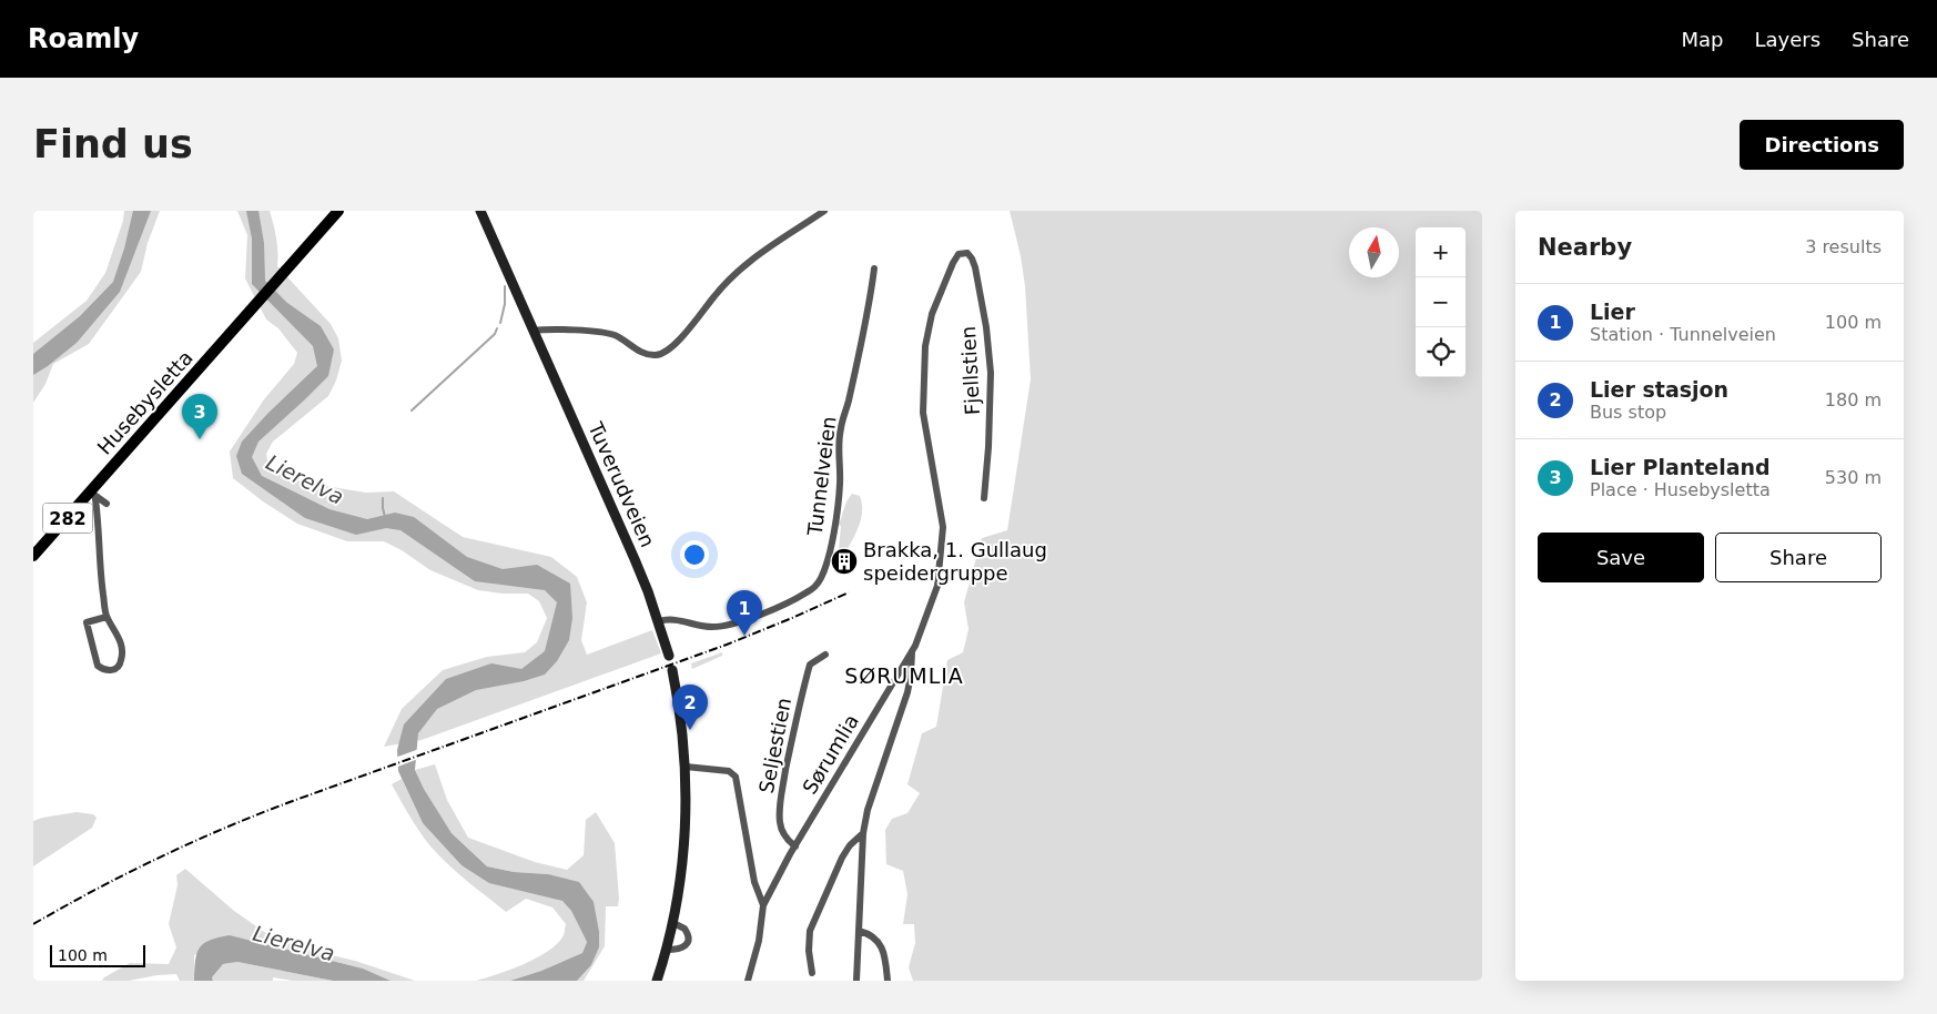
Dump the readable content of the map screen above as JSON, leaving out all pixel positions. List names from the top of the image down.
{
  "streets": {
    "main road": ["Husebysletta", "Tuverudveien", "282"],
    "street": [
      "Fjellstien",
      "Tunnelveien",
      "Seljestien",
      "Sørumlia"
    ]
  },
  "crossings": [
    ["Fjellstien", "Sørumlia"],
    ["Tunnelveien", "Tuverudveien"],
    ["Seljestien", "Sørumlia"]
  ],
  "districts": ["SØRUMLIA"],
  "water": ["Lierelva"],
  "places": {
    "building": ["Brakka, 1. Gullaug speidergruppe"]
  },
  "scale_bar": "100 m",
  "north": "top",
  "page": {
    "header": "Roamly",
    "nav": ["Map", "Layers", "Share"],
    "buttons": [
      "Directions",
      ["Save", "Share"]
    ],
    "title": "Find us",
    "heading": ["Nearby", "3 results"],
    "map_buttons": ["+", "−"],
    "list": [
      {
        "mark": "1",
        "name": "Lier",
        "note": "Station · Tunnelveien",
        "value": "100 m"
      },
      {
        "mark": "2",
        "name": "Lier stasjon",
        "note": "Bus stop",
        "value": "180 m"
      },
      {
        "mark": "3",
        "name": "Lier Planteland",
        "note": "Place · Husebysletta",
        "value": "530 m"
      }
    ],
    "pins": ["3", "1", "2"],
    "scale": "100 m"
  }
}
